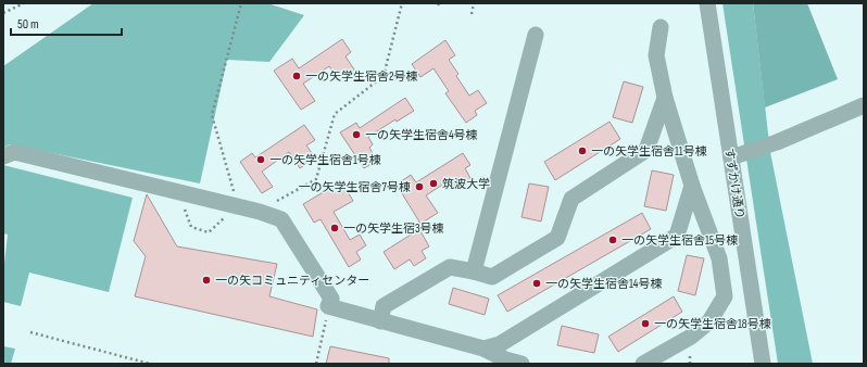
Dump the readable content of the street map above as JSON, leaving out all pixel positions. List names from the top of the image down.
{
  "streets": {
    "street": ["すずかけ通り"]
  },
  "places": [
    "一の矢学生宿舎2号棟",
    "一の矢学生宿舎4号棟",
    "一の矢学生宿舎11号棟",
    "一の矢学生宿舎1号棟",
    "筑波大学",
    "一の矢学生宿舎7号棟",
    "一の矢学生宿3号棟",
    "一の矢学生宿舎15号棟",
    "一の矢コミュニティセンター",
    "一の矢学生宿舎14号棟",
    "一の矢学生宿舎18号棟"
  ],
  "scale_bar": "50 m"
}
